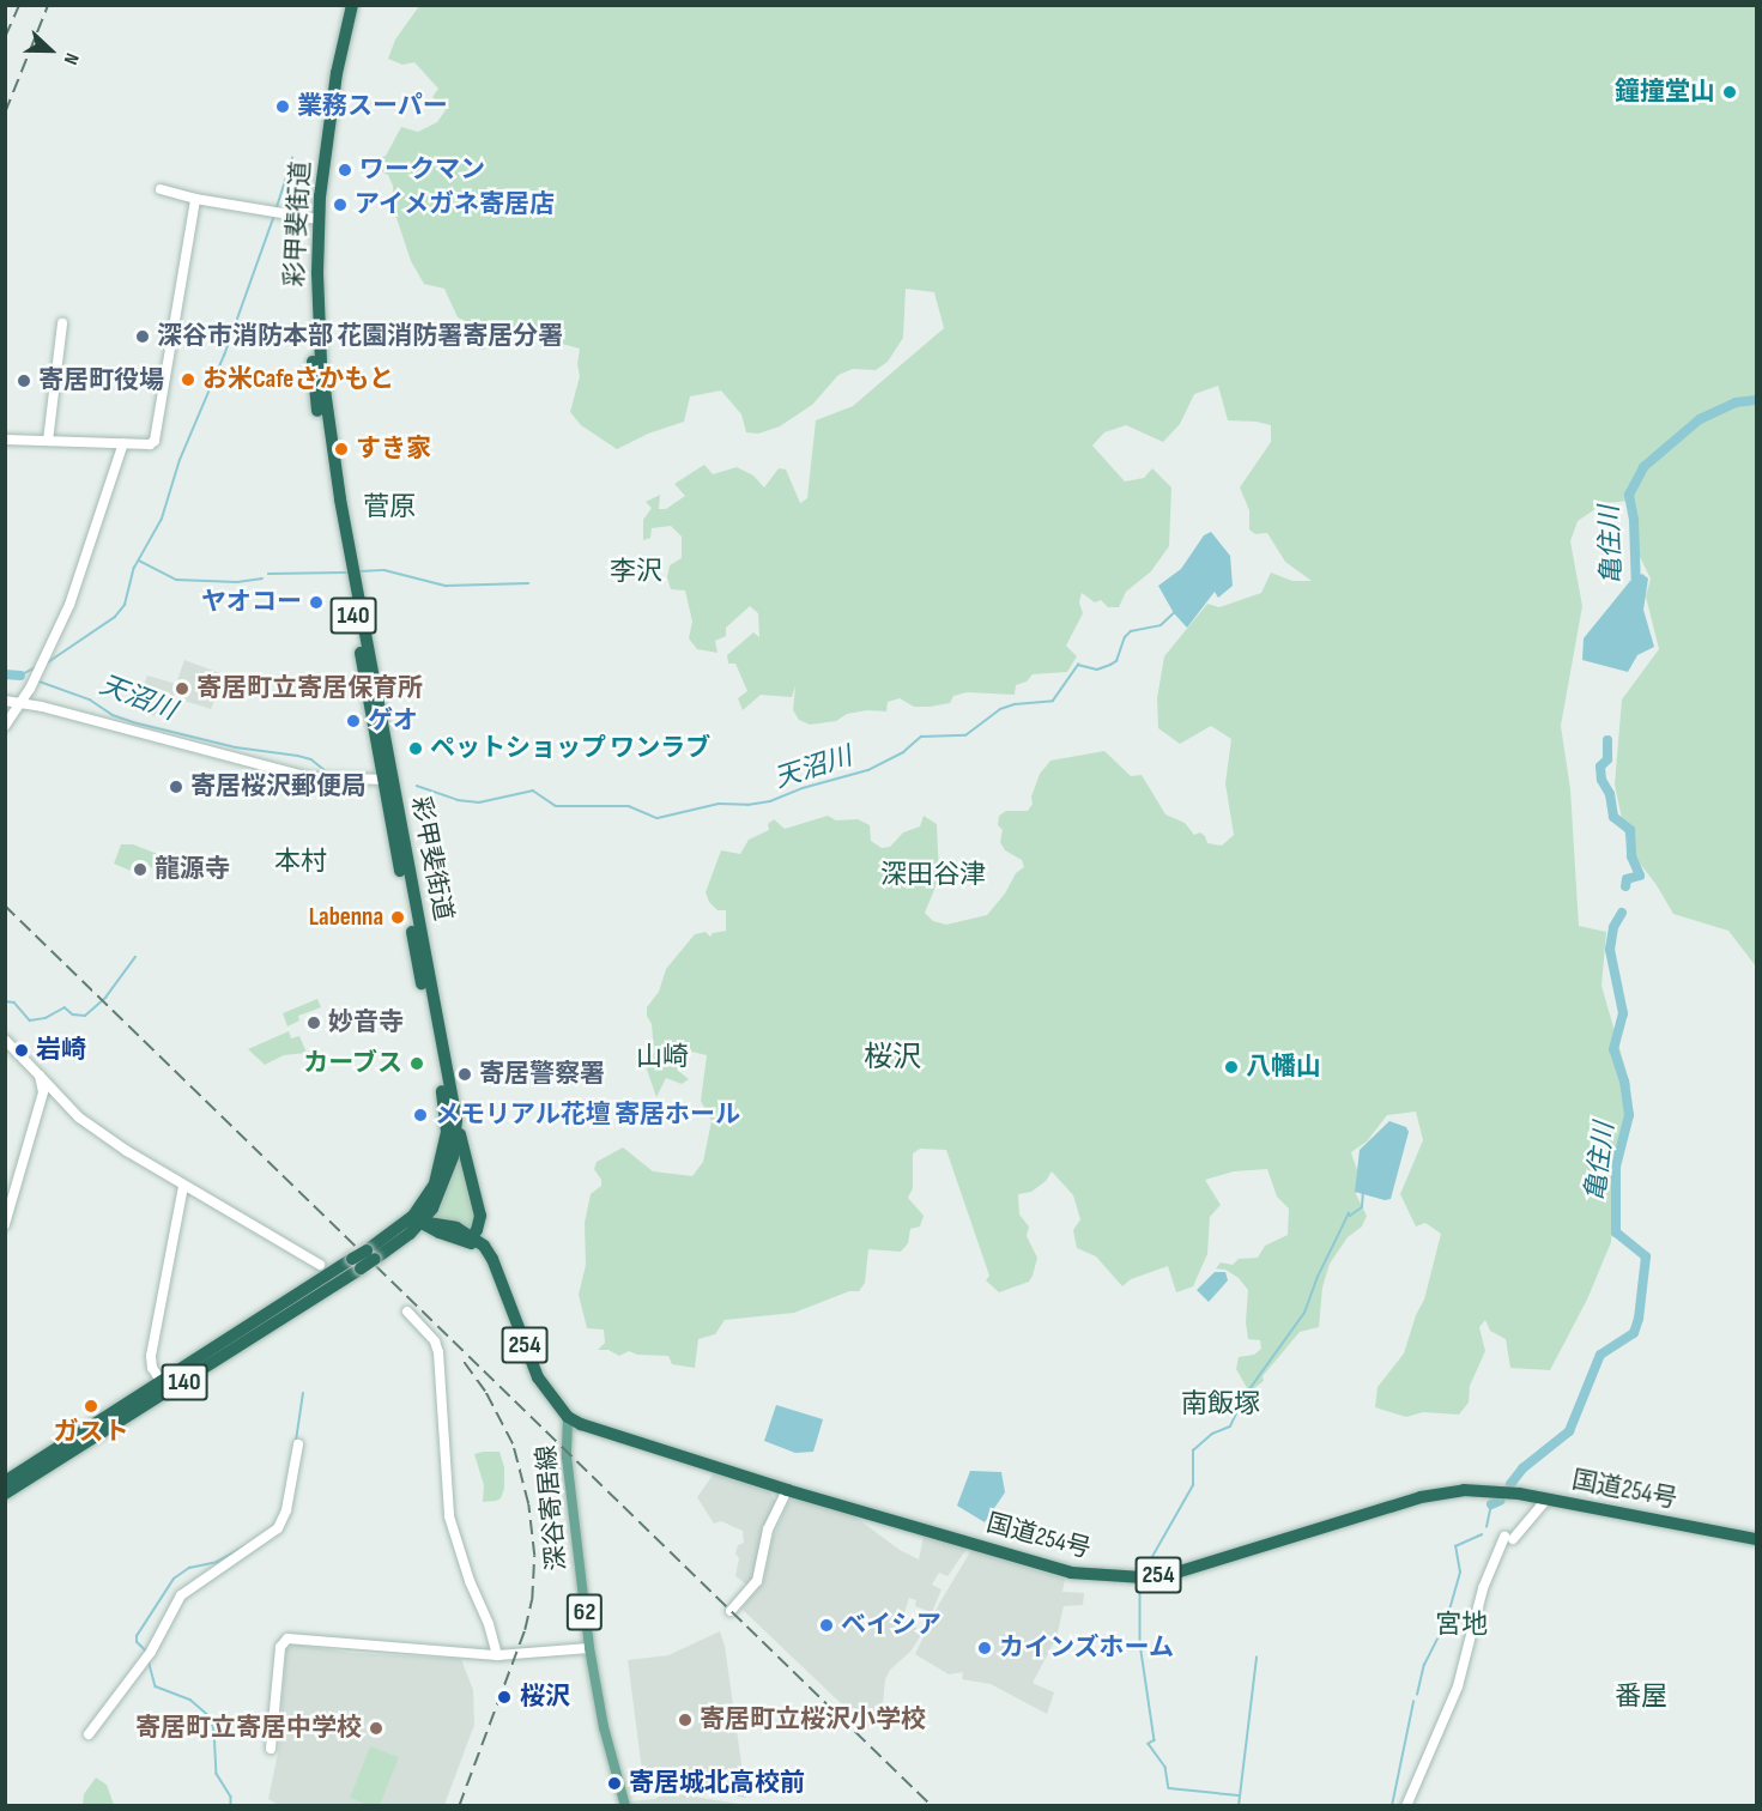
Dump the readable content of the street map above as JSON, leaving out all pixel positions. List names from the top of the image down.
{
  "streets": {
    "highway": [
      "彩甲斐街道",
      "140",
      "254",
      "国道254号"
    ],
    "main road": ["深谷寄居線", "62"]
  },
  "crossings": [
    ["国道254号", "深谷寄居線"]
  ],
  "districts": [
    "菅原",
    "李沢",
    "本村",
    "深田谷津",
    "山崎",
    "桜沢",
    "南飯塚",
    "宮地",
    "番屋"
  ],
  "water": ["亀住川", "天沼川"],
  "places": [
    "鐘撞堂山",
    "業務スーパー",
    "ワークマン",
    "アイメガネ寄居店",
    "深谷市消防本部 花園消防署寄居分署",
    "お米Cafeさかもと",
    "寄居町役場",
    "すき家",
    "ヤオコー",
    "寄居町立寄居保育所",
    "ゲオ",
    "ペットショップ ワンラブ",
    "寄居桜沢郵便局",
    "龍源寺",
    "Labenna",
    "妙音寺",
    "岩崎",
    "カーブス",
    "八幡山",
    "寄居警察署",
    "メモリアル花壇 寄居ホール",
    "ガスト",
    "ベイシア",
    "カインズホーム",
    "桜沢",
    "寄居町立桜沢小学校",
    "寄居町立寄居中学校",
    "寄居城北高校前"
  ],
  "north": "right"
}
